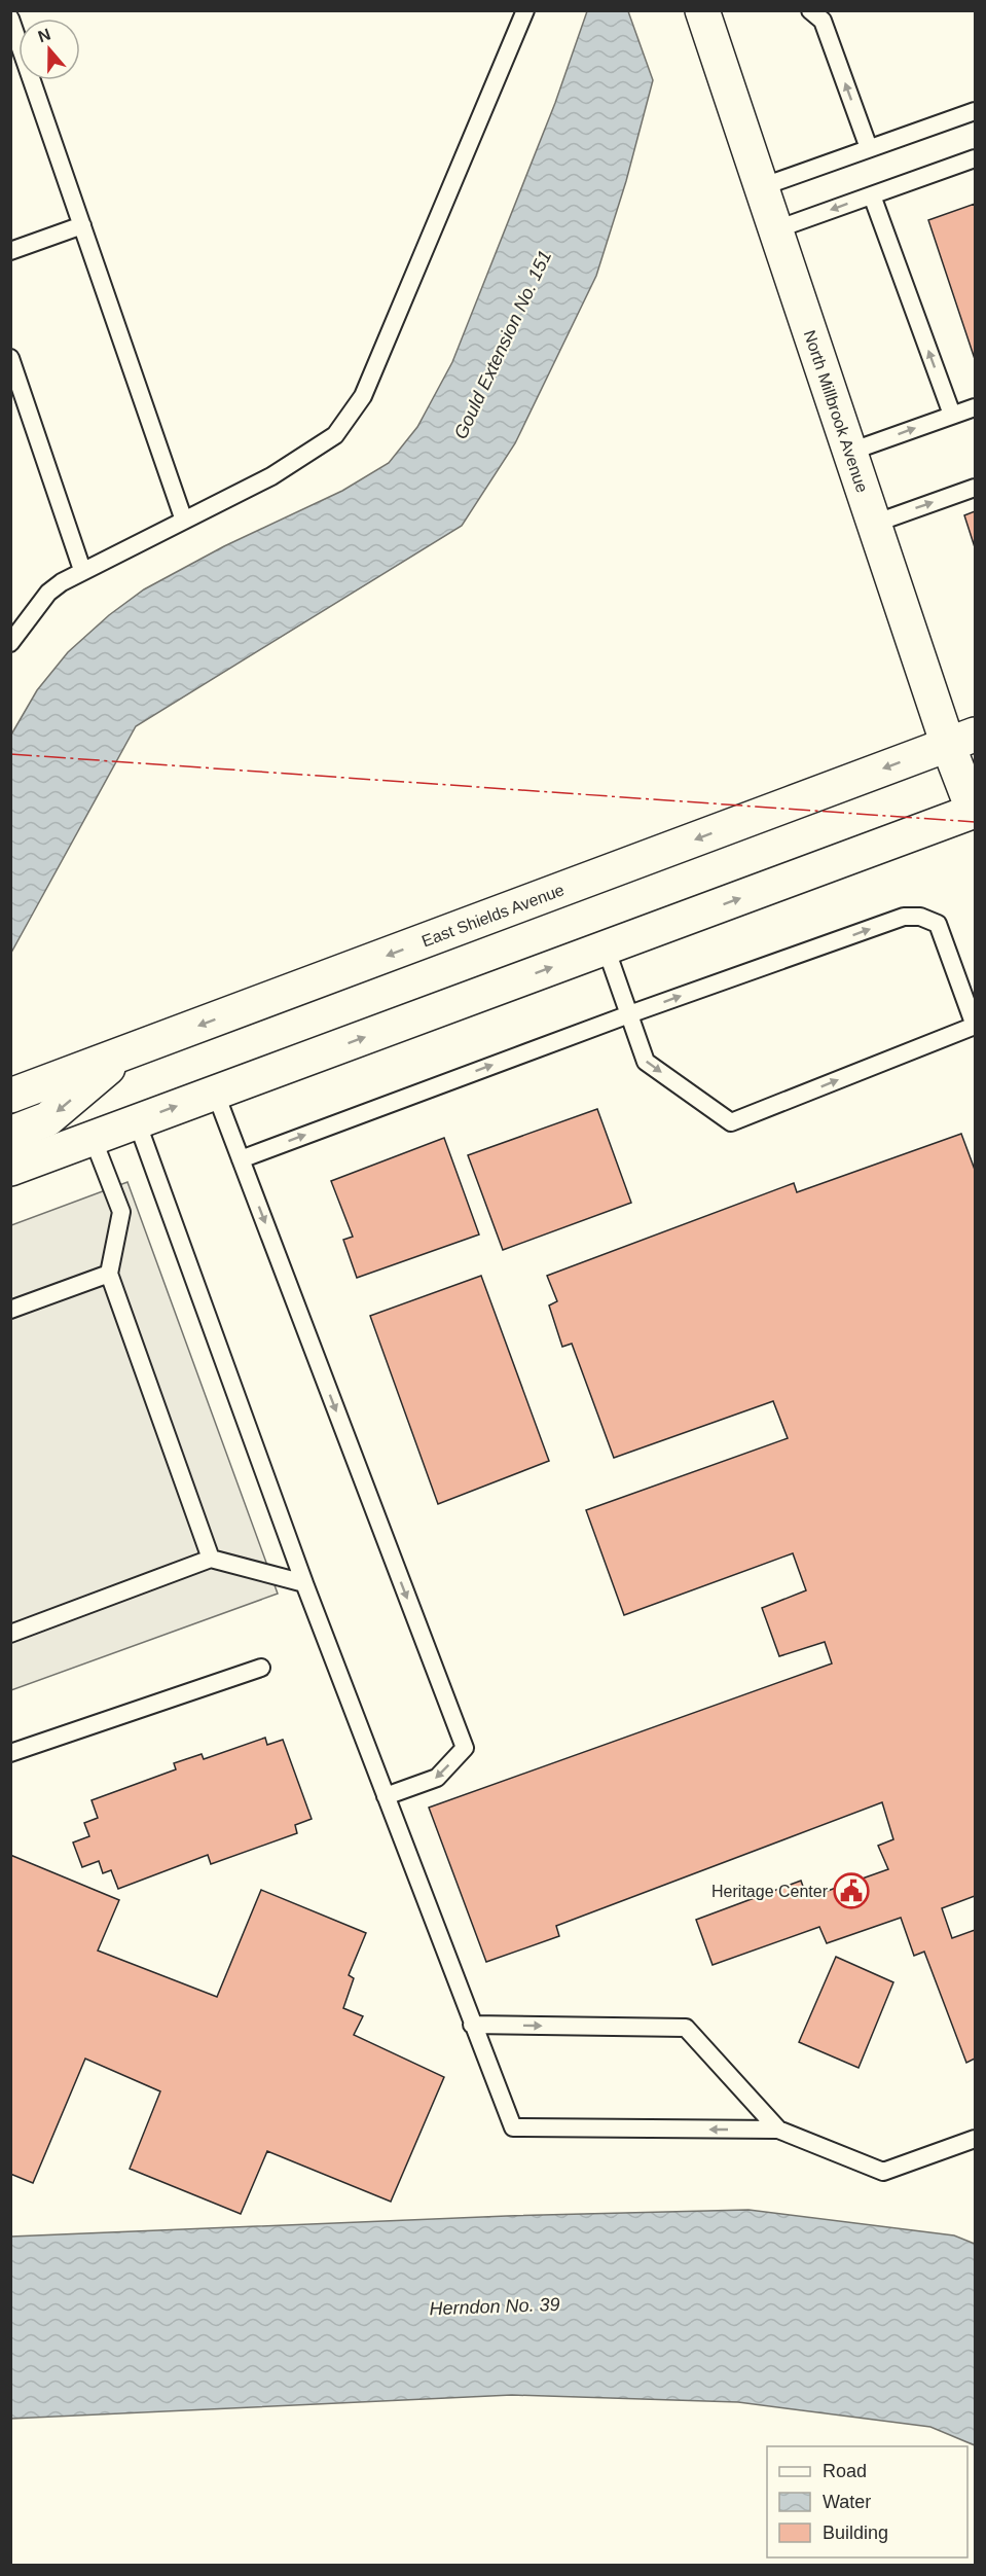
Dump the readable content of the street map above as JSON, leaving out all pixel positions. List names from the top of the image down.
{
  "streets": {
    "main road": ["North Millbrook Avenue", "East Shields Avenue"]
  },
  "crossings": [
    ["North Millbrook Avenue", "East Shields Avenue"]
  ],
  "water": ["Gould Extension No. 151", "Herndon No. 39"],
  "places": {
    "public building": ["Heritage Center"]
  },
  "legend": ["Road", "Water", "Building"],
  "north": "top"
}
